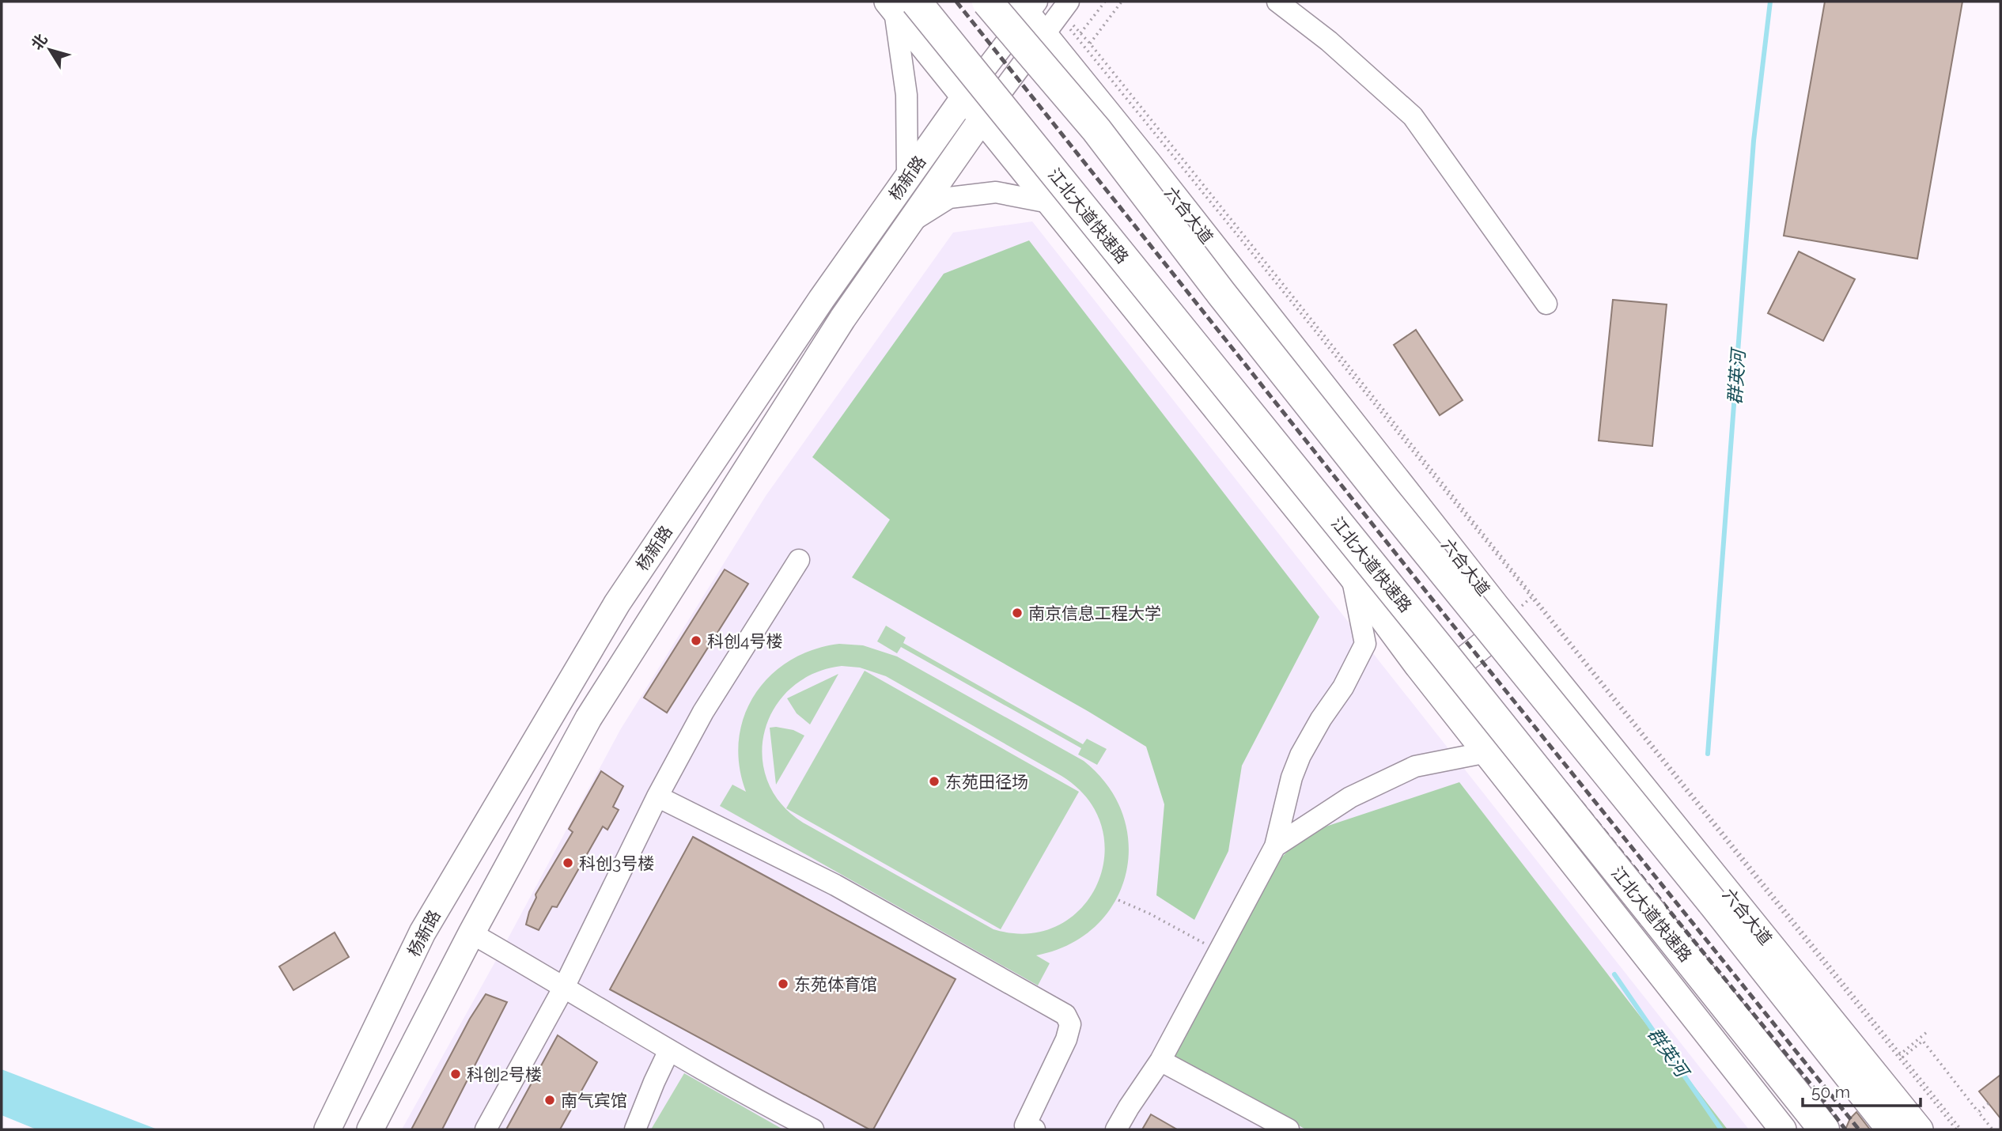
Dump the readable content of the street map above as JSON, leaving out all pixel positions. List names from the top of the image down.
{
  "streets": {
    "highway": ["江北大道快速路"],
    "main road": ["杨新路", "六合大道"]
  },
  "crossings": [
    ["杨新路", "六合大道"]
  ],
  "water": ["群英河"],
  "places": [
    "南京信息工程大学",
    "科创4号楼",
    "东苑田径场",
    "科创3号楼",
    "东苑体育馆",
    "科创2号楼",
    "南气宾馆"
  ],
  "scale_bar": "50 m",
  "north": "top left"
}
